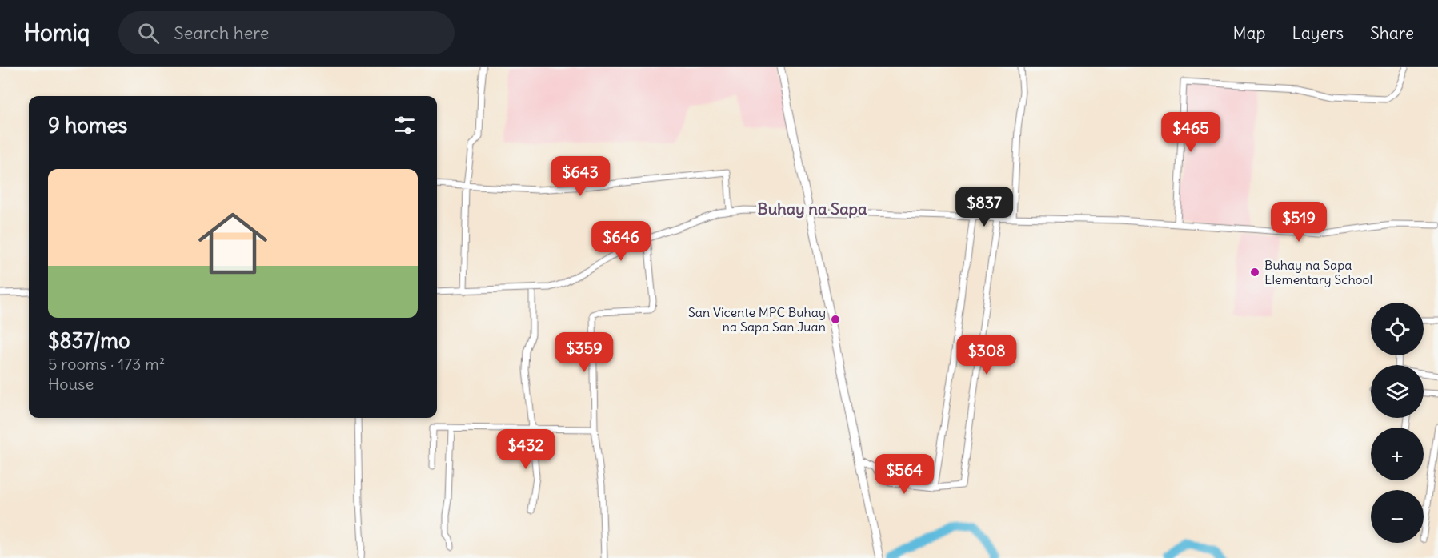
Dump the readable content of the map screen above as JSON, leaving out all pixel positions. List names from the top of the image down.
{
  "districts": ["Buhay na Sapa"],
  "places": ["Buhay na Sapa Elementary School", "San Vicente MPC Buhay na Sapa San Juan"],
  "page": {
    "header": "Homiq",
    "search": "Search here",
    "nav": ["Map", "Layers", "Share"],
    "heading": "9 homes",
    "price": [
      "$465",
      "$643",
      "$837",
      "$519",
      "$646",
      "$359",
      "$308",
      "$432",
      "$564"
    ],
    "list": [
      {
        "name": "$837/mo",
        "note": "5 rooms · 173 m² · House"
      }
    ],
    "map_buttons": ["+", "−"]
  }
}
